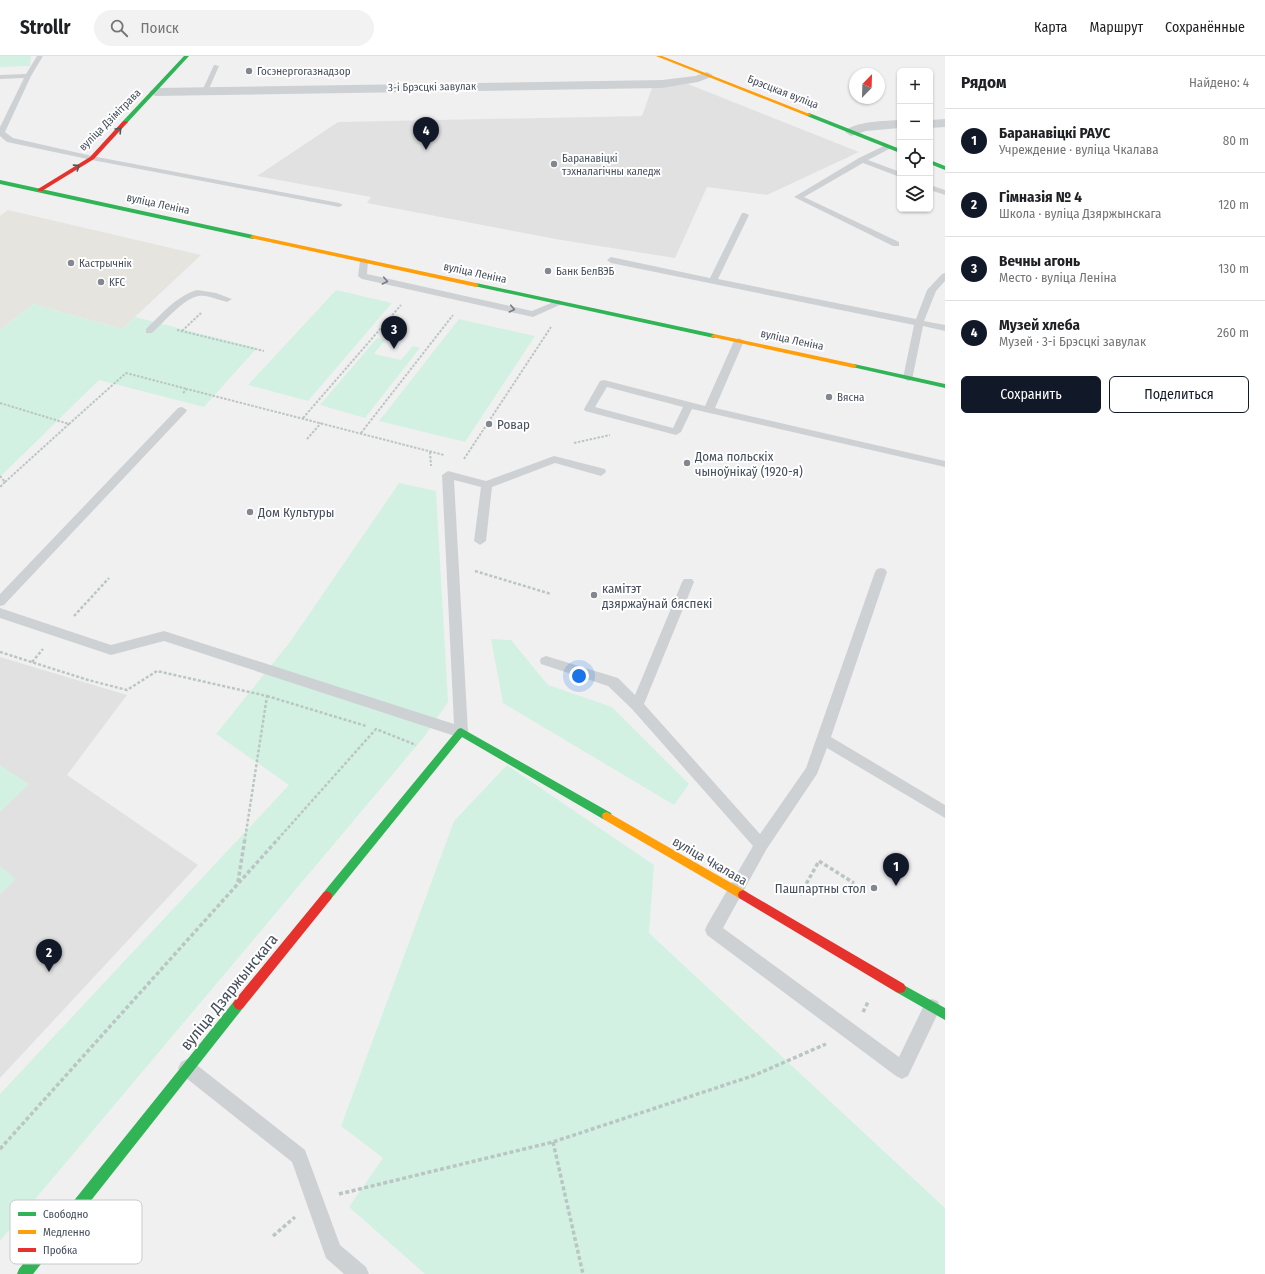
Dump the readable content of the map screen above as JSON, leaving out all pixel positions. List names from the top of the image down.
{
  "streets": {
    "main road": [
      "Брэсцкая вуліца",
      "вуліца Дзімітрава",
      "вуліца Леніна",
      "вуліца Чкалава",
      "вуліца Дзяржынскага"
    ],
    "street": ["3-і Брэсцкі завулак"]
  },
  "crossings": [
    ["3-і Брэсцкі завулак", "Брэсцкая вуліца"],
    ["3-і Брэсцкі завулак", "вуліца Дзімітрава"],
    ["вуліца Дзімітрава", "вуліца Леніна"],
    ["вуліца Чкалава", "вуліца Дзяржынскага"]
  ],
  "one_way": ["вуліца Дзімітрава"],
  "places": [
    "Госэнергогазнадзор",
    "Баранавіцкі тэхналагічны каледж",
    "Кастрычнік",
    "Банк БелВЭБ",
    "KFC",
    "Вясна",
    "Ровар",
    "Дома польскіх чыноўнікаў (1920-я)",
    "Дом Культуры",
    "камітэт дзяржаўнай бяспекі",
    "Пашпартны стол"
  ],
  "legend": ["Свободно", "Медленно", "Пробка"],
  "north": "top right",
  "page": {
    "header": "Strollr",
    "search": "Поиск",
    "nav": ["Карта", "Маршрут", "Сохранённые"],
    "heading": ["Рядом", "Найдено: 4"],
    "map_buttons": ["+", "−"],
    "list": [
      {
        "mark": "1",
        "name": "Баранавіцкі РАУС",
        "note": "Учреждение · вуліца Чкалава",
        "value": "80 m"
      },
      {
        "mark": "2",
        "name": "Гімназія № 4",
        "note": "Школа · вуліца Дзяржынскага",
        "value": "120 m"
      },
      {
        "mark": "3",
        "name": "Вечны агонь",
        "note": "Место · вуліца Леніна",
        "value": "130 m"
      },
      {
        "mark": "4",
        "name": "Музей хлеба",
        "note": "Музей · 3-і Брэсцкі завулак",
        "value": "260 m"
      }
    ],
    "pins": [
      "4",
      "3",
      "1",
      "2"
    ],
    "buttons": ["Сохранить", "Поделиться"]
  }
}
